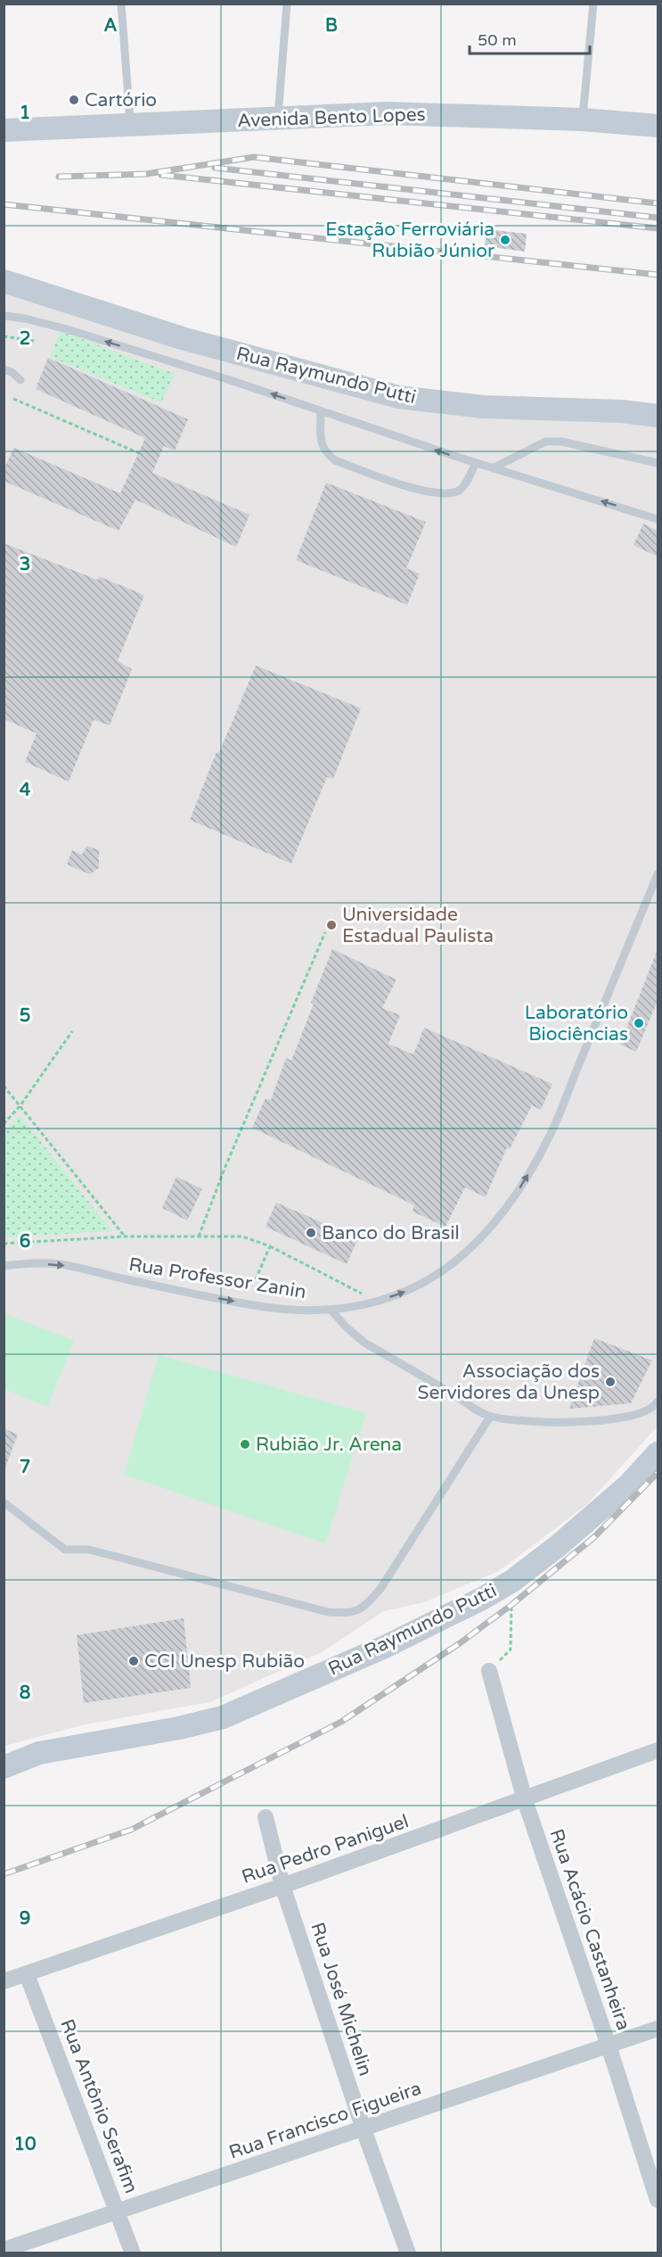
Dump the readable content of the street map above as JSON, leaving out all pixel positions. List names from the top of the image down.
{
  "streets": {
    "street": [
      "Avenida Bento Lopes",
      "Rua Raymundo Putti",
      "Rua Pedro Paniguel",
      "Rua Acácio Castanheira",
      "Rua José Michelin",
      "Rua Antônio Serafim",
      "Rua Francisco Figueira"
    ],
    "lane": ["Rua Professor Zanin"]
  },
  "crossings": [
    ["Rua Pedro Paniguel", "Rua Acácio Castanheira"],
    ["Rua Pedro Paniguel", "Rua José Michelin"],
    ["Rua Pedro Paniguel", "Rua Antônio Serafim"],
    ["Rua Acácio Castanheira", "Rua Francisco Figueira"],
    ["Rua José Michelin", "Rua Francisco Figueira"],
    ["Rua Antônio Serafim", "Rua Francisco Figueira"]
  ],
  "one_way": ["Rua Professor Zanin"],
  "places": [
    "Cartório",
    "Estação Ferroviária Rubião Júnior",
    "Universidade Estadual Paulista",
    "Laboratório Biociências",
    "Banco do Brasil",
    "Associação dos Servidores da Unesp",
    "Rubião Jr. Arena",
    "CCI Unesp Rubião"
  ],
  "scale_bar": "50 m",
  "grid": {
    "columns": ["A", "B"],
    "rows": [
      "1",
      "2",
      "3",
      "4",
      "5",
      "6",
      "7",
      "8",
      "9",
      "10"
    ]
  }
}
